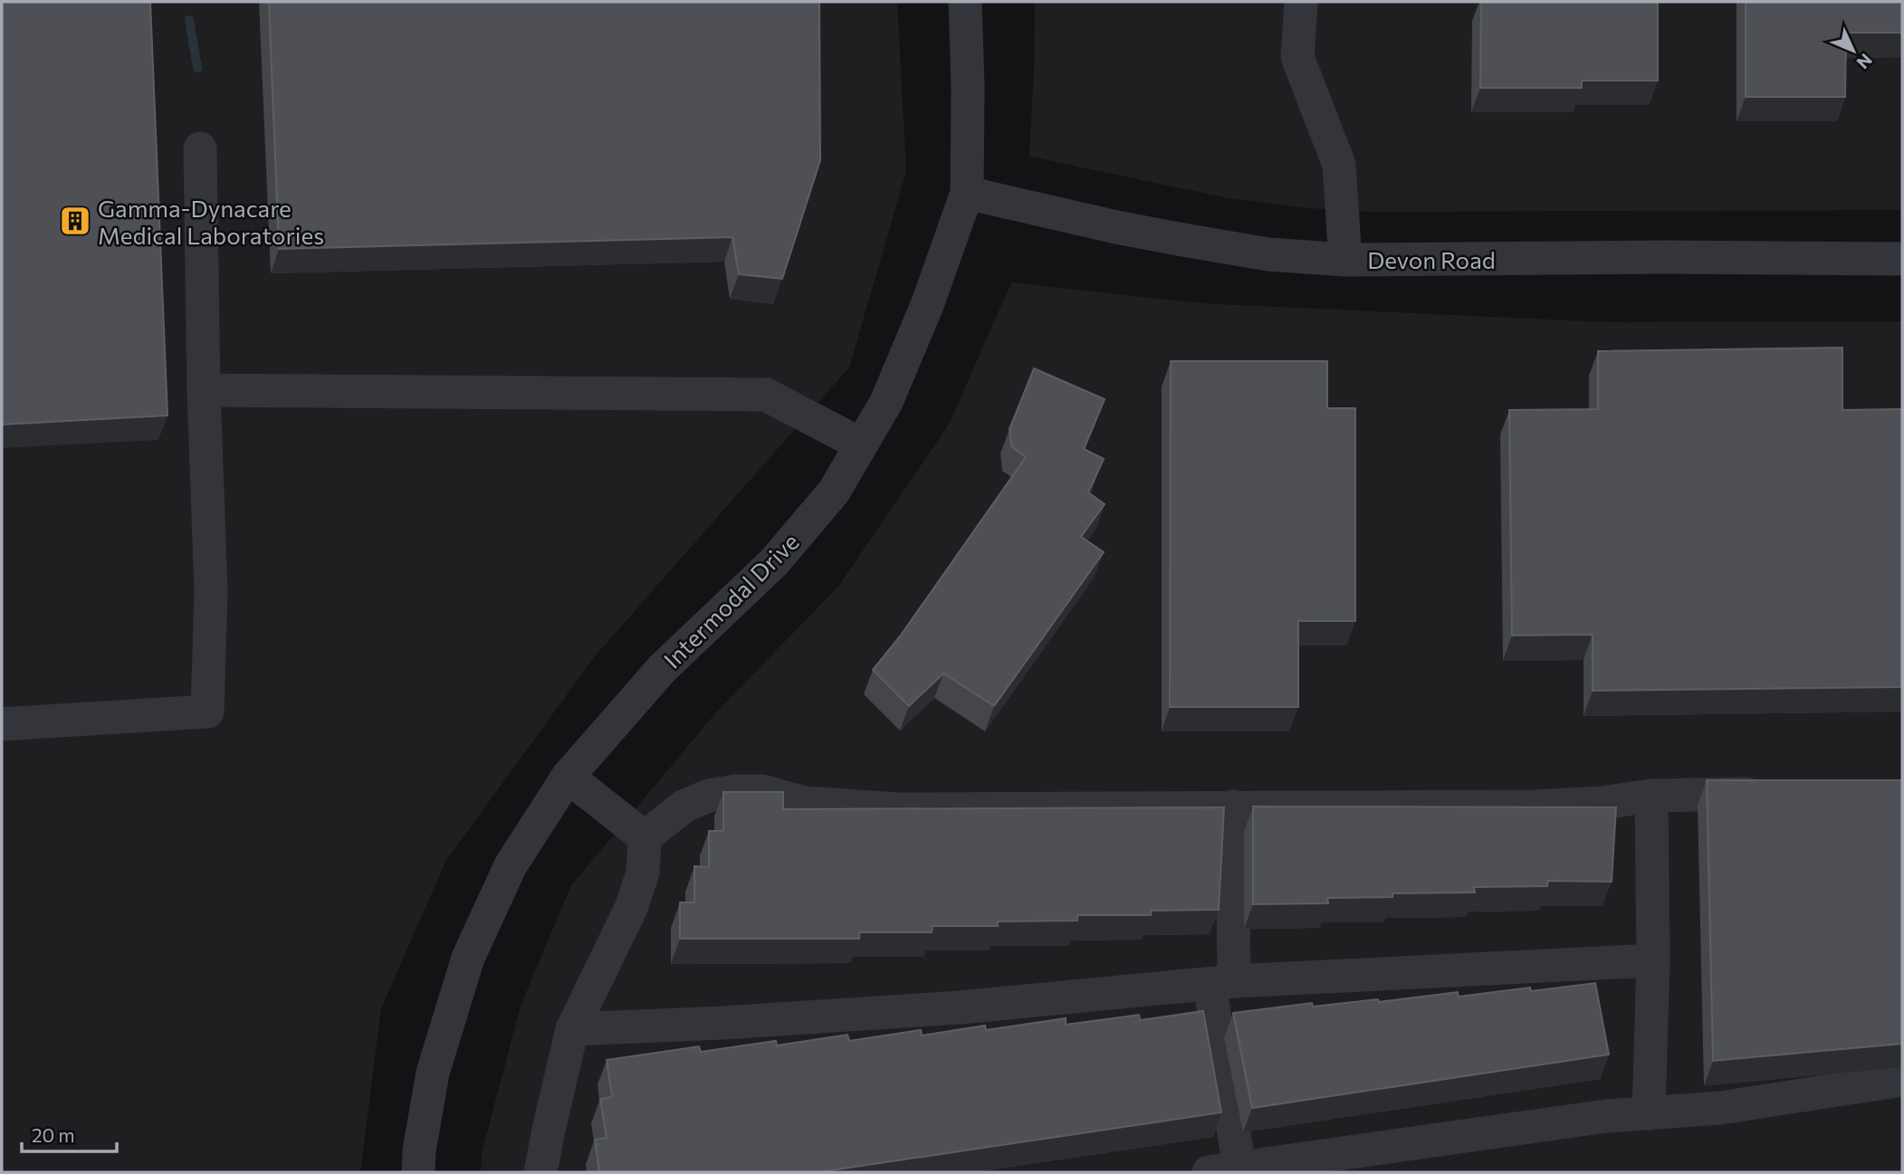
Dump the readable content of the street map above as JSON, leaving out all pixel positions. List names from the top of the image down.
{
  "streets": {
    "street": ["Devon Road", "Intermodal Drive"]
  },
  "crossings": [
    ["Devon Road", "Intermodal Drive"]
  ],
  "places": {
    "building": ["Gamma-Dynacare Medical Laboratories"]
  },
  "scale_bar": "20 m",
  "north": "bottom right"
}
